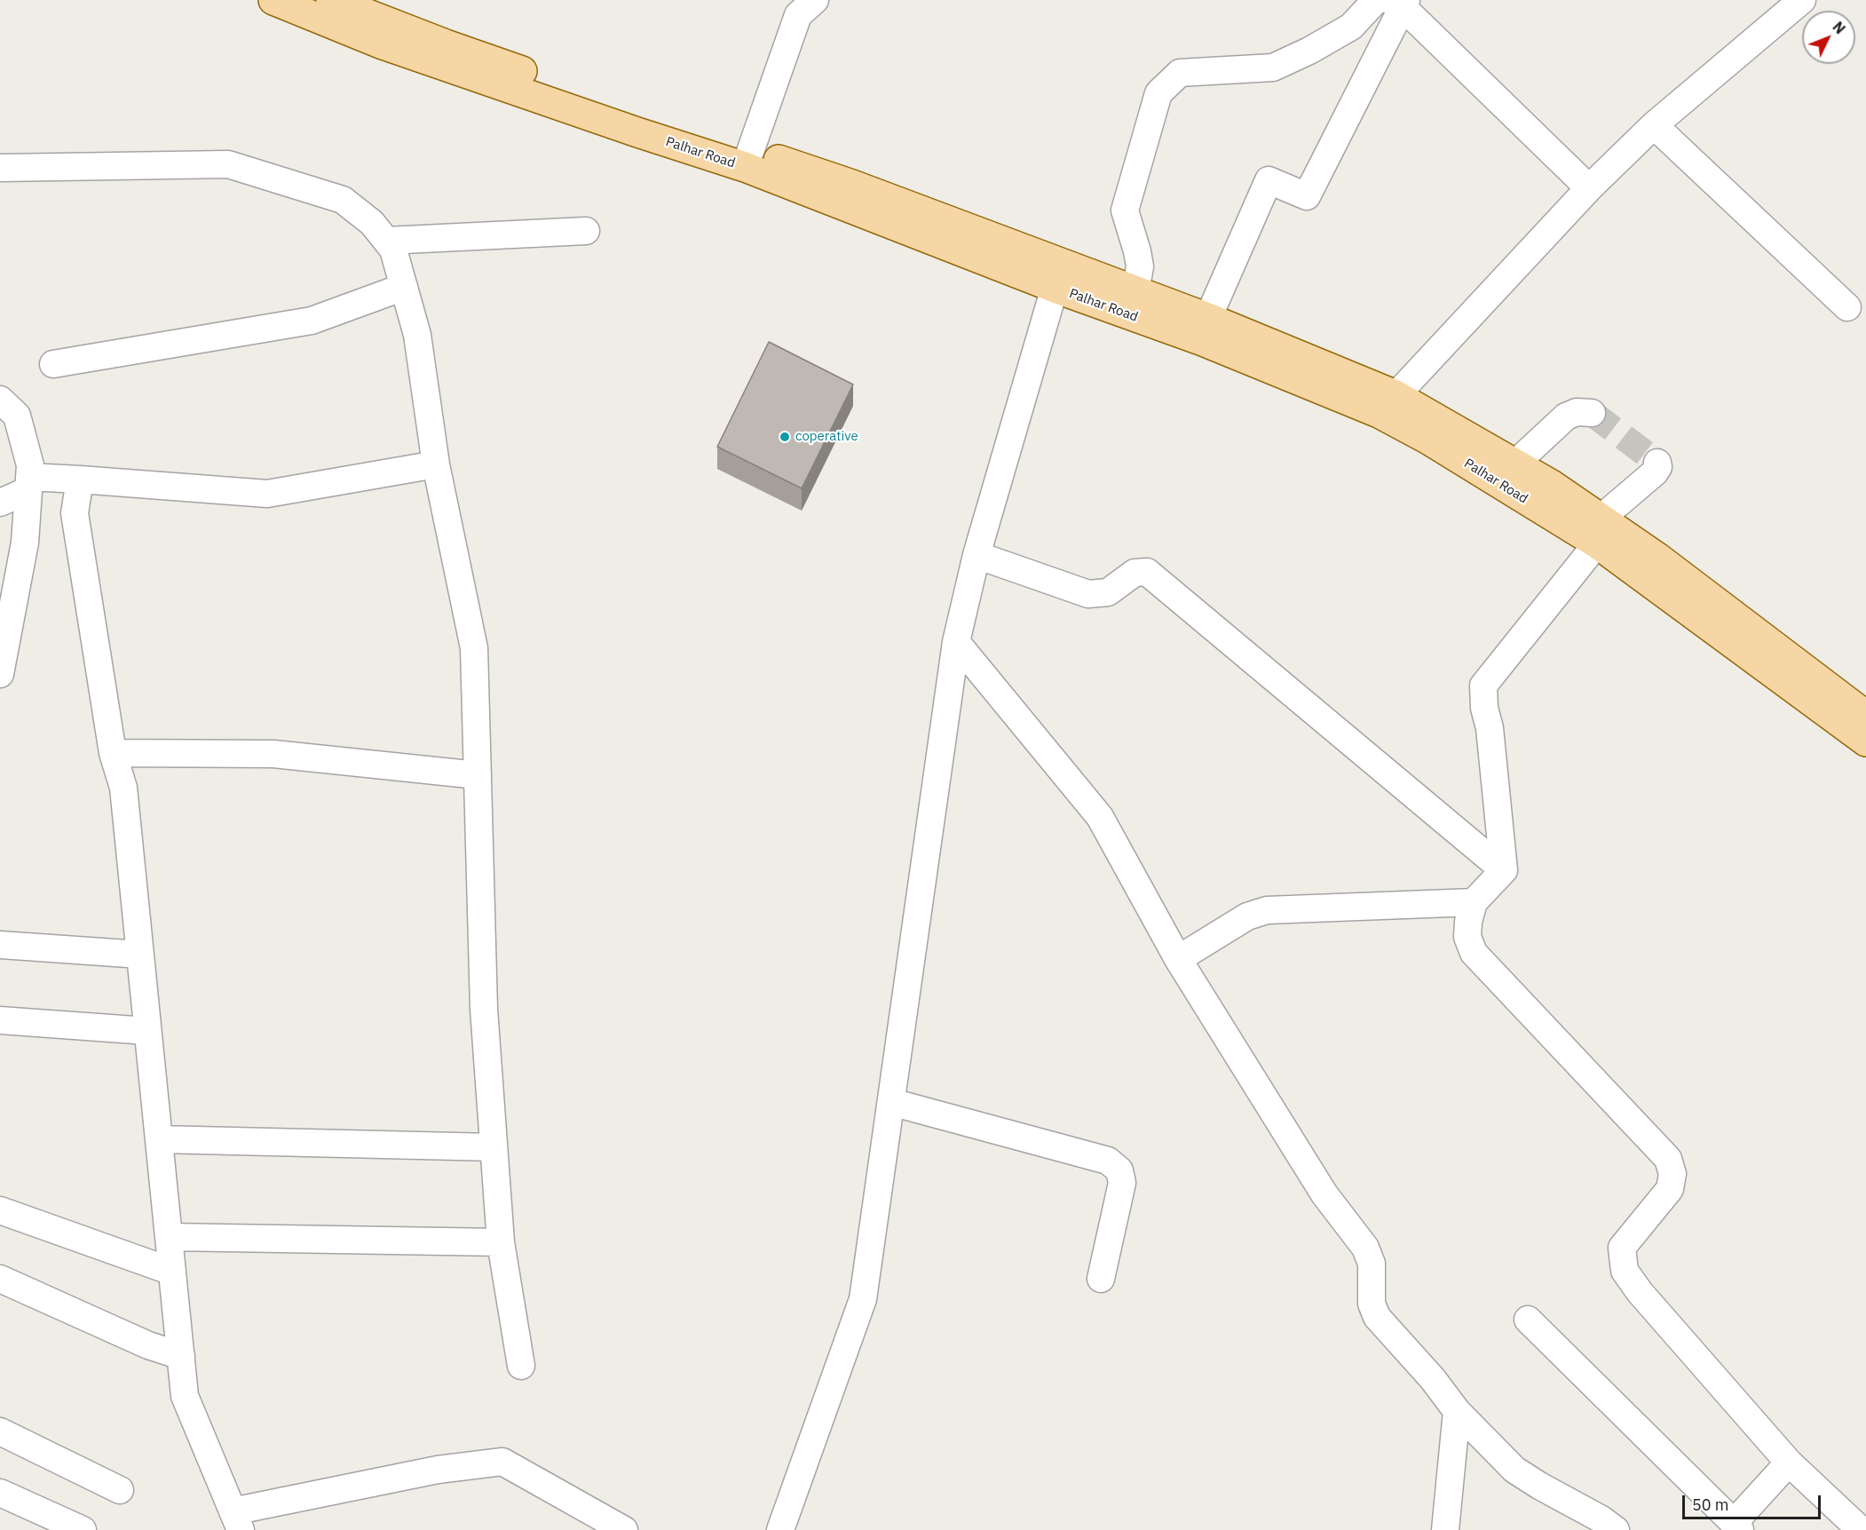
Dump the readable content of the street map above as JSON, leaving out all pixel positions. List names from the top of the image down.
{
  "streets": {
    "main road": ["Palhar Road"]
  },
  "places": ["coperative"],
  "scale_bar": "50 m",
  "north": "top right"
}
